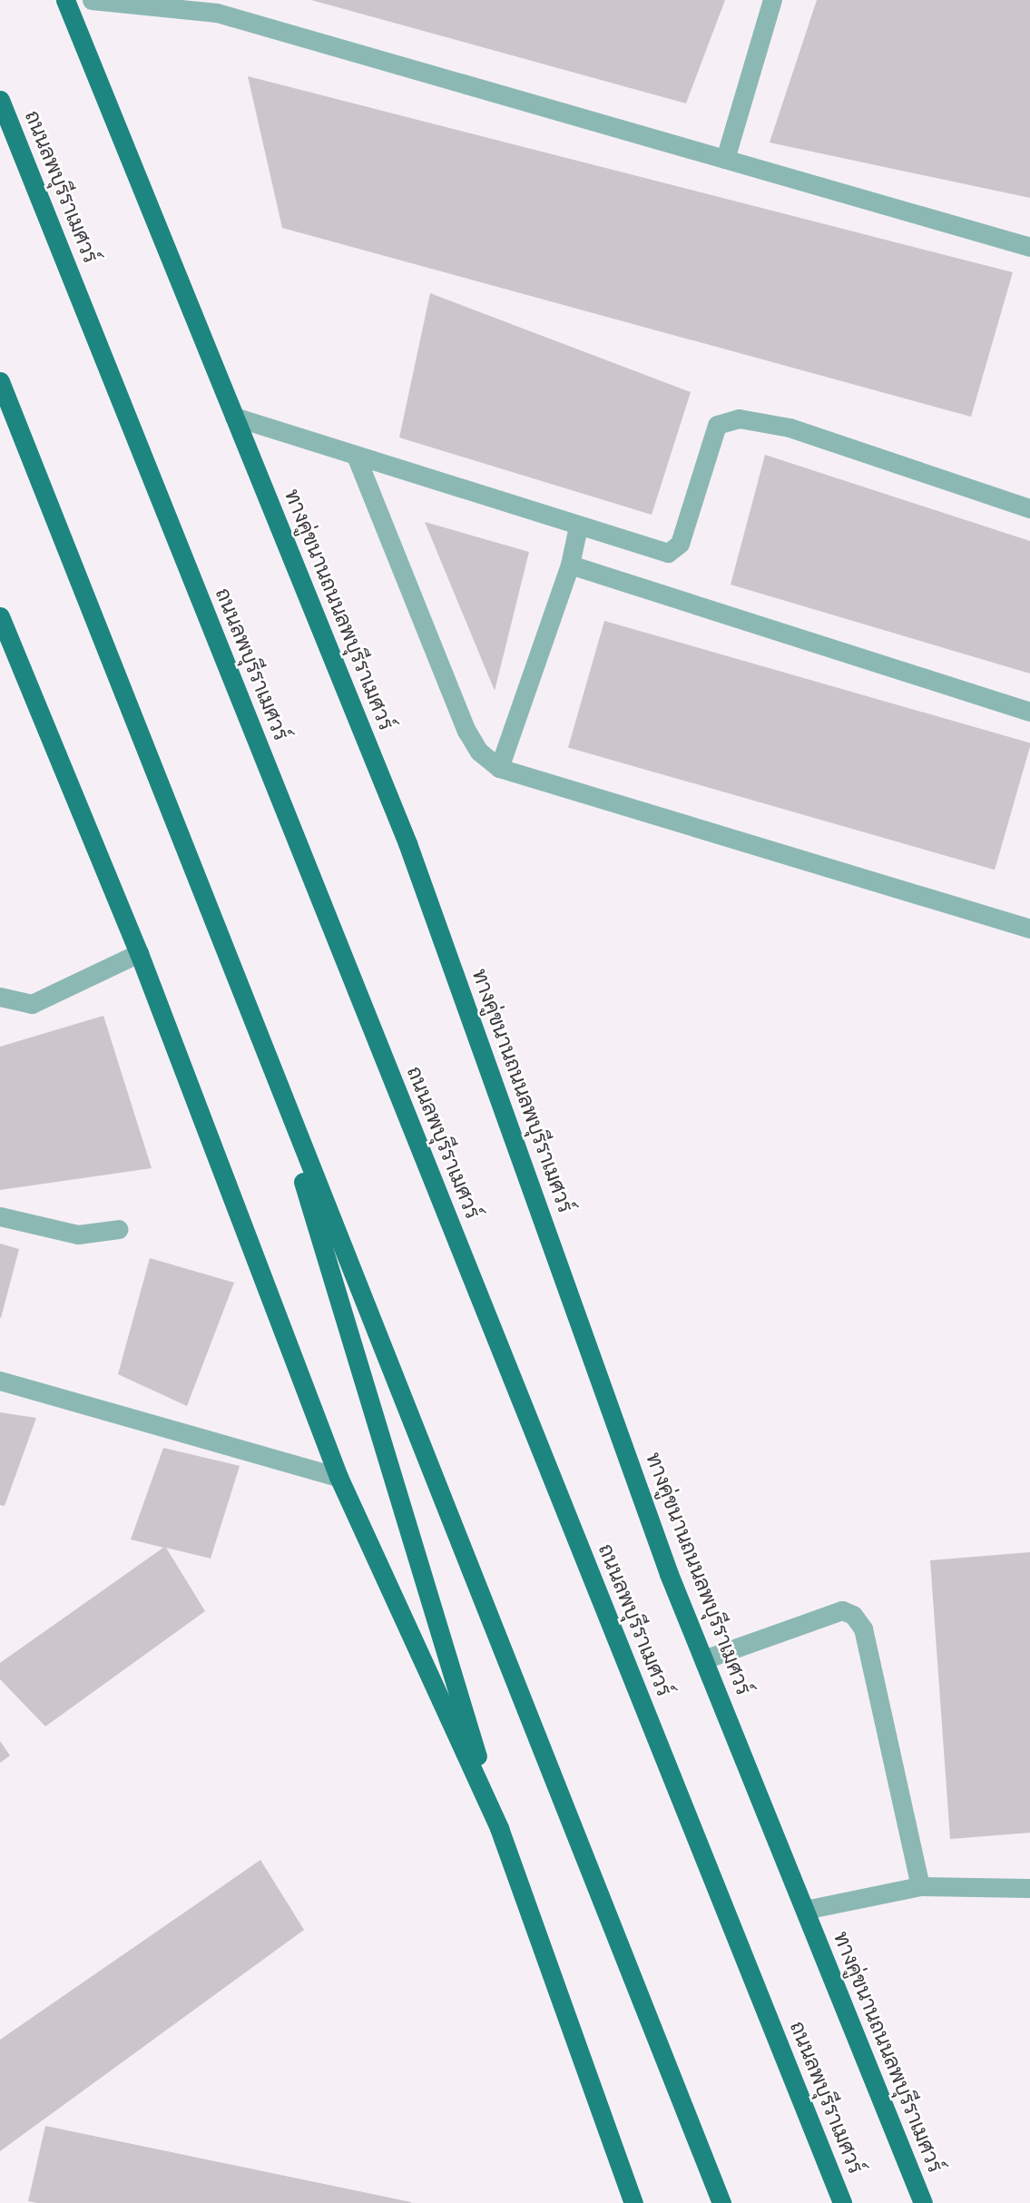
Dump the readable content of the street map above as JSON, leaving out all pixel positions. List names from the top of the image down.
{
  "streets": {
    "main road": ["ถนนลพบุรีราเมศวร์", "ทางคู่ขนานถนนลพบุรีราเมศวร์"]
  }
}
